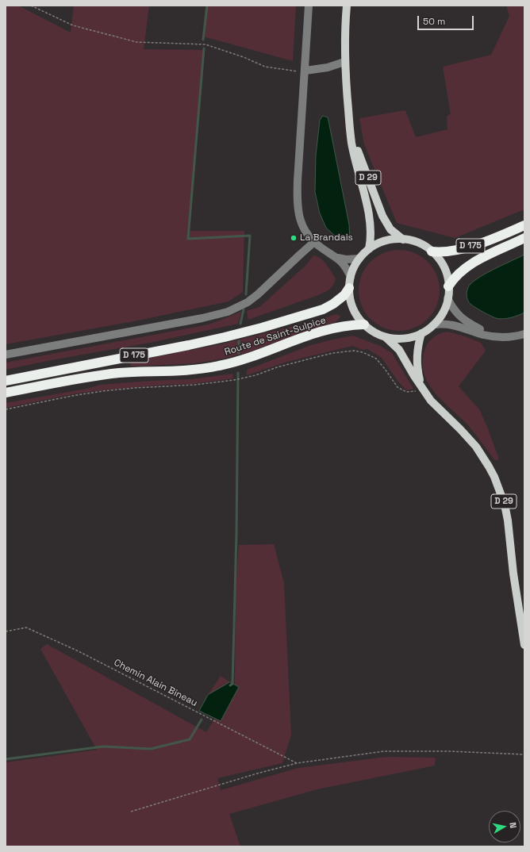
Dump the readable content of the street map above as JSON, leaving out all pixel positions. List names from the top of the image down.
{
  "streets": {
    "highway": ["D 175", "Route de Saint-Sulpice"],
    "main road": ["D 29"],
    "path": ["Chemin Alain Bineau"]
  },
  "crossings": [
    ["D 29", "D 175"],
    ["D 29", "Route de Saint-Sulpice"],
    ["D 175", "Route de Saint-Sulpice"]
  ],
  "places": ["La Brandais"],
  "scale_bar": "50 m",
  "north": "right"
}
